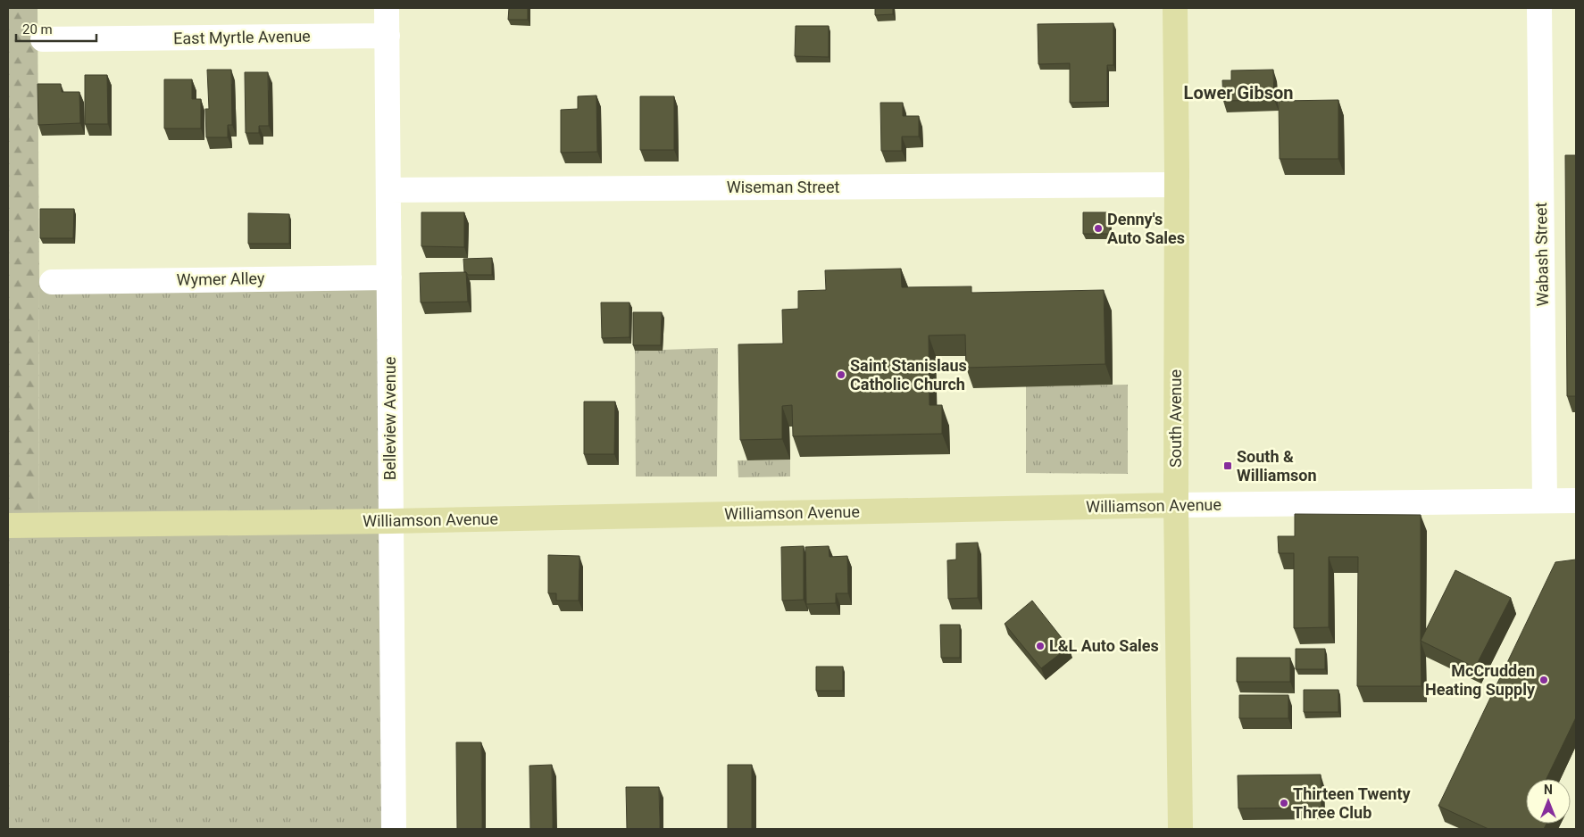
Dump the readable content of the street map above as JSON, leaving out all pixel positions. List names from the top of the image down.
{
  "streets": {
    "main road": ["South Avenue", "Williamson Avenue"],
    "street": [
      "East Myrtle Avenue",
      "Wiseman Street",
      "Wabash Street",
      "Wymer Alley",
      "Belleview Avenue"
    ]
  },
  "crossings": [
    ["East Myrtle Avenue", "Belleview Avenue"],
    ["Wiseman Street", "Belleview Avenue"],
    ["Wiseman Street", "South Avenue"],
    ["Wabash Street", "Williamson Avenue"],
    ["Wymer Alley", "Belleview Avenue"],
    ["Belleview Avenue", "Williamson Avenue"],
    ["South Avenue", "Williamson Avenue"]
  ],
  "districts": ["Lower Gibson"],
  "places": {
    "other": [
      "Denny's Auto Sales",
      "Saint Stanislaus Catholic Church",
      "L&L Auto Sales",
      "McCrudden Heating Supply",
      "Thirteen Twenty Three Club"
    ],
    "transit": ["South & Williamson"]
  },
  "scale_bar": "20 m",
  "north": "top"
}
